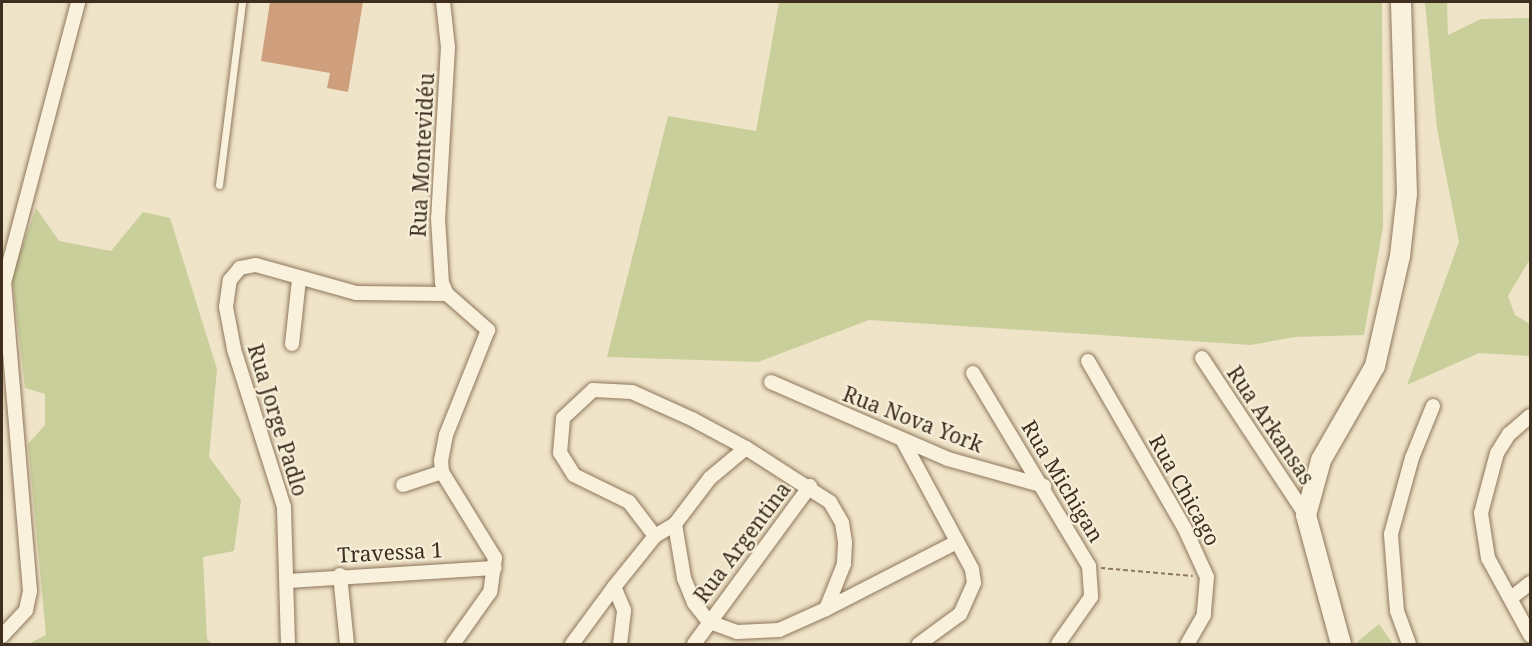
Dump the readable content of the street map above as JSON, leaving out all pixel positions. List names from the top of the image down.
{
  "streets": {
    "street": [
      "Rua Montevidéu",
      "Rua Nova York",
      "Rua Jorge Padlo",
      "Rua Arkansas",
      "Rua Michigan",
      "Rua Chicago",
      "Rua Argentina",
      "Travessa 1"
    ]
  },
  "crossings": [
    ["Rua Nova York", "Rua Michigan"],
    ["Rua Jorge Padlo", "Travessa 1"]
  ]
}
